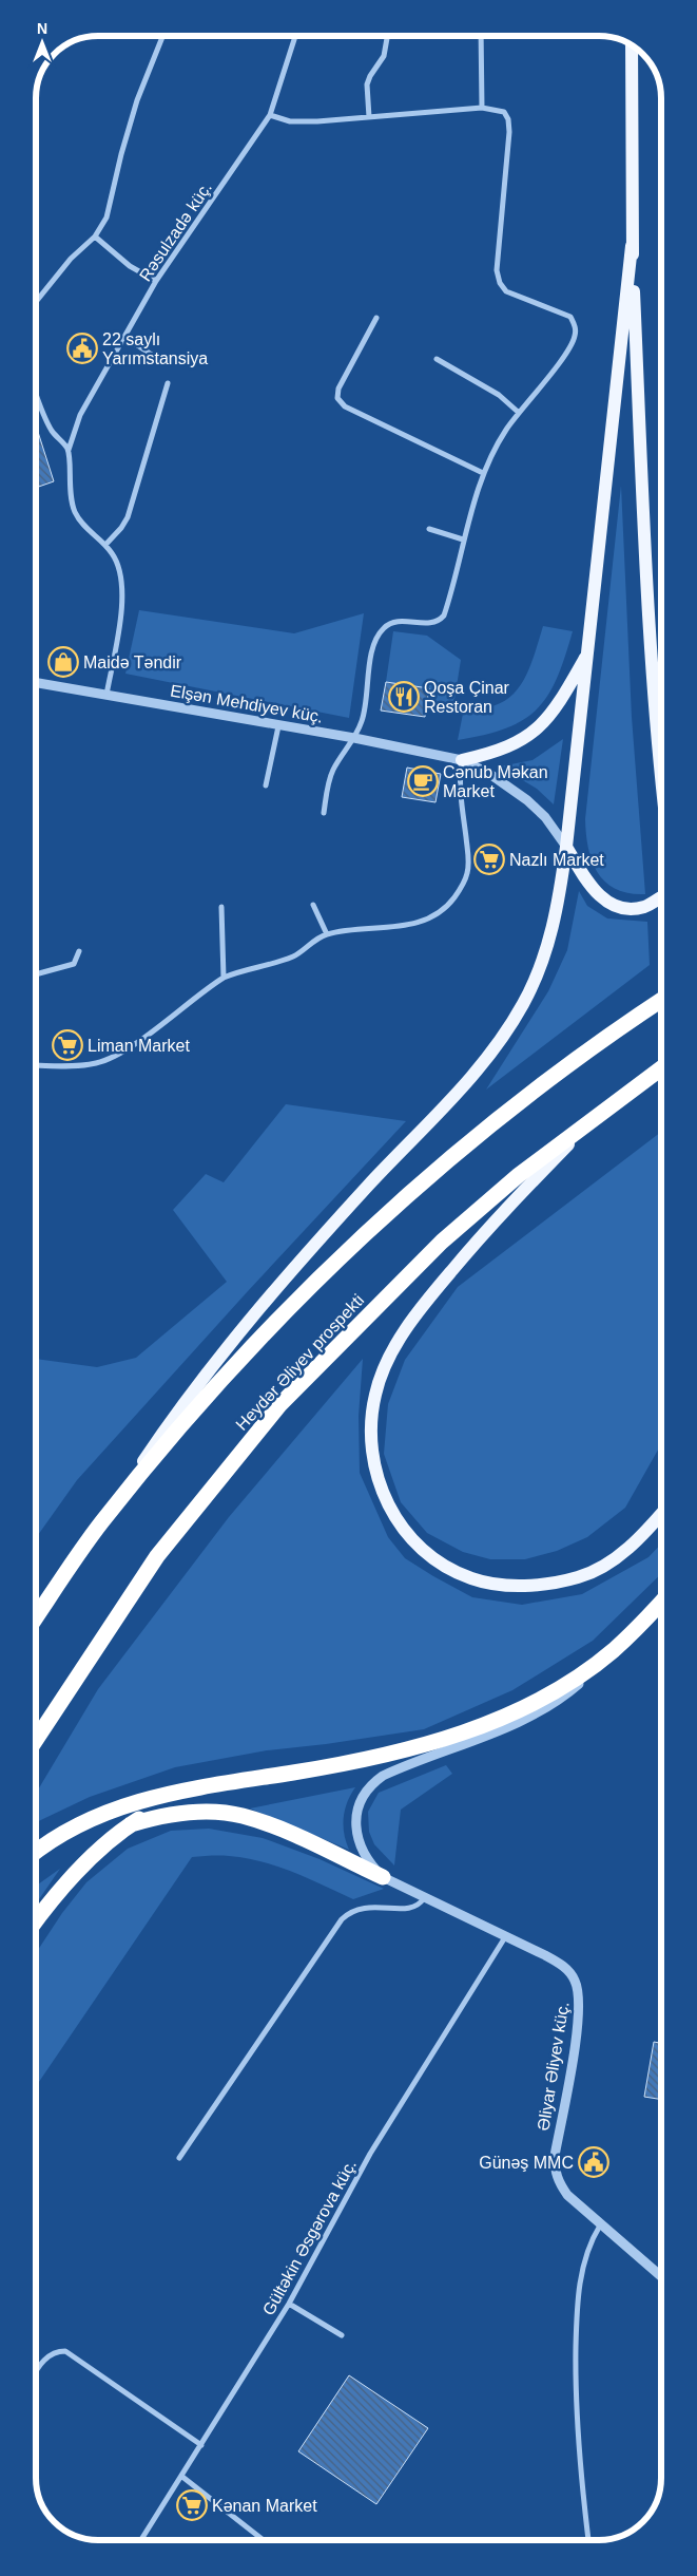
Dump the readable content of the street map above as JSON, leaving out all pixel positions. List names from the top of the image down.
{
  "streets": {
    "highway": ["Heydər Əliyev prospekti"],
    "street": [
      "Rəsulzadə küç.",
      "Elşən Mehdiyev küç.",
      "Əliyar Əliyev küç.",
      "Gültəkin Əsgərova küç."
    ]
  },
  "crossings": [
    ["Əliyar Əliyev küç.", "Gültəkin Əsgərova küç."]
  ],
  "places": {
    "public building": ["22 saylı Yarımstansiya", "Günəş MMC"],
    "shop": ["Maidə Təndir"],
    "restaurant": ["Qoşa Çinar Restoran"],
    "cafe": ["Cənub Məkan Market"],
    "supermarket": ["Nazlı Market", "Liman Market", "Kənan Market"]
  },
  "north": "top"
}
